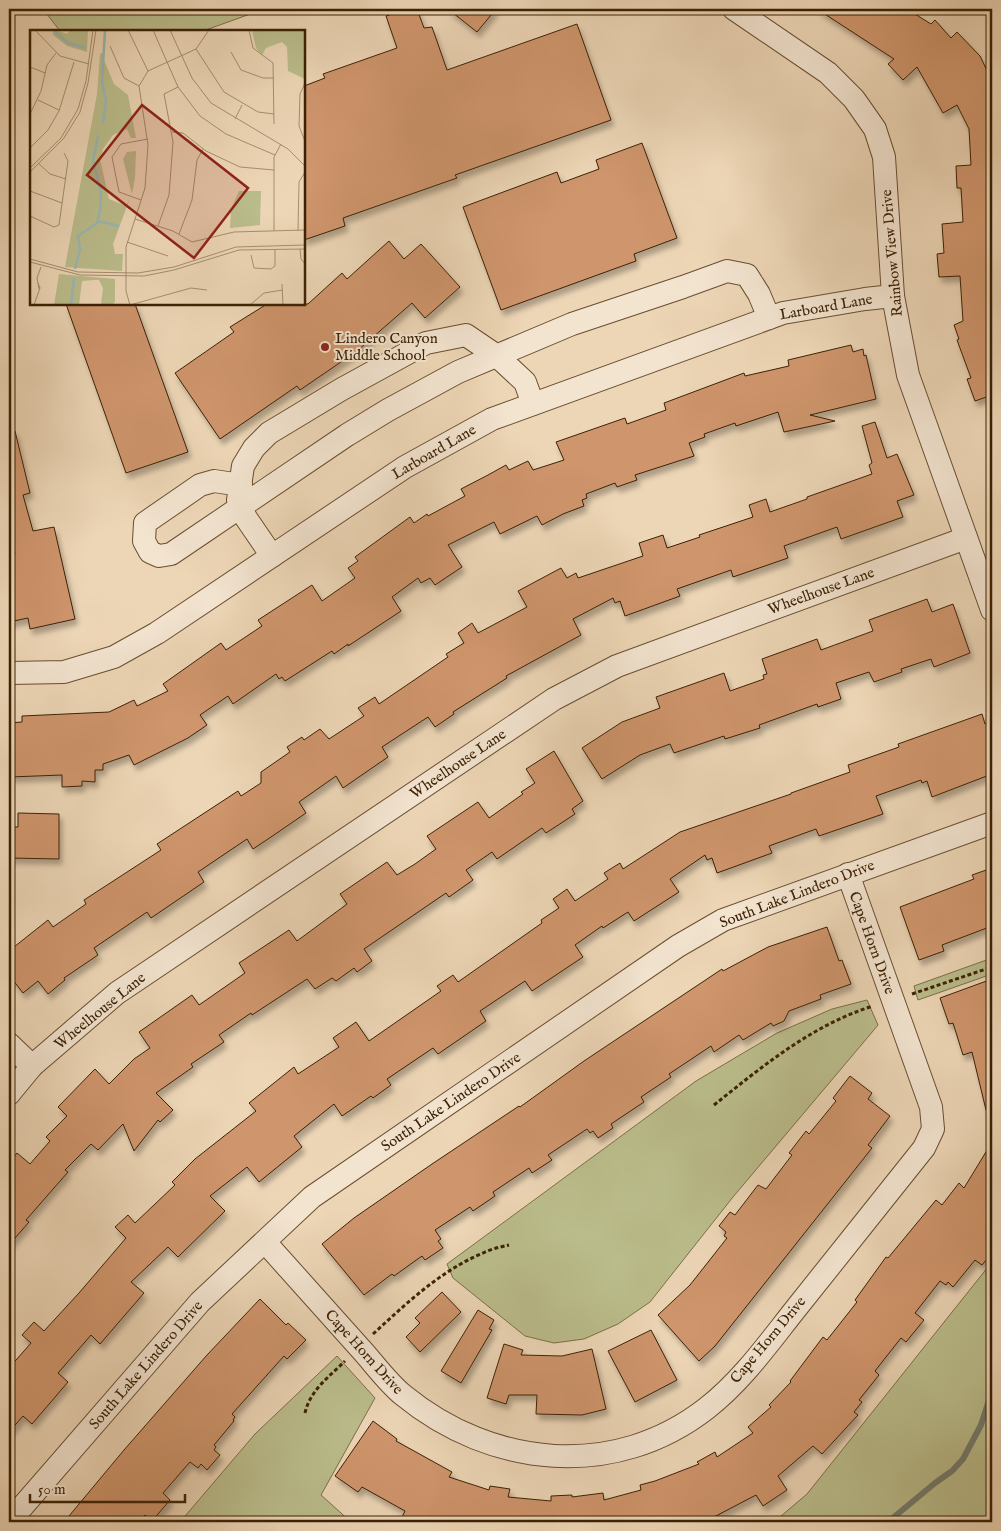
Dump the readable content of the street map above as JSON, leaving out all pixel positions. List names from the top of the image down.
{
  "streets": {
    "street": [
      "Rainbow View Drive",
      "Larboard Lane",
      "Wheelhouse Lane",
      "South Lake Lindero Drive",
      "Cape Horn Drive"
    ]
  },
  "crossings": [
    ["Rainbow View Drive", "Larboard Lane"],
    ["Rainbow View Drive", "Wheelhouse Lane"],
    ["South Lake Lindero Drive", "Cape Horn Drive"]
  ],
  "places": ["Lindero Canyon Middle School"],
  "scale_bar": "50 m"
}
